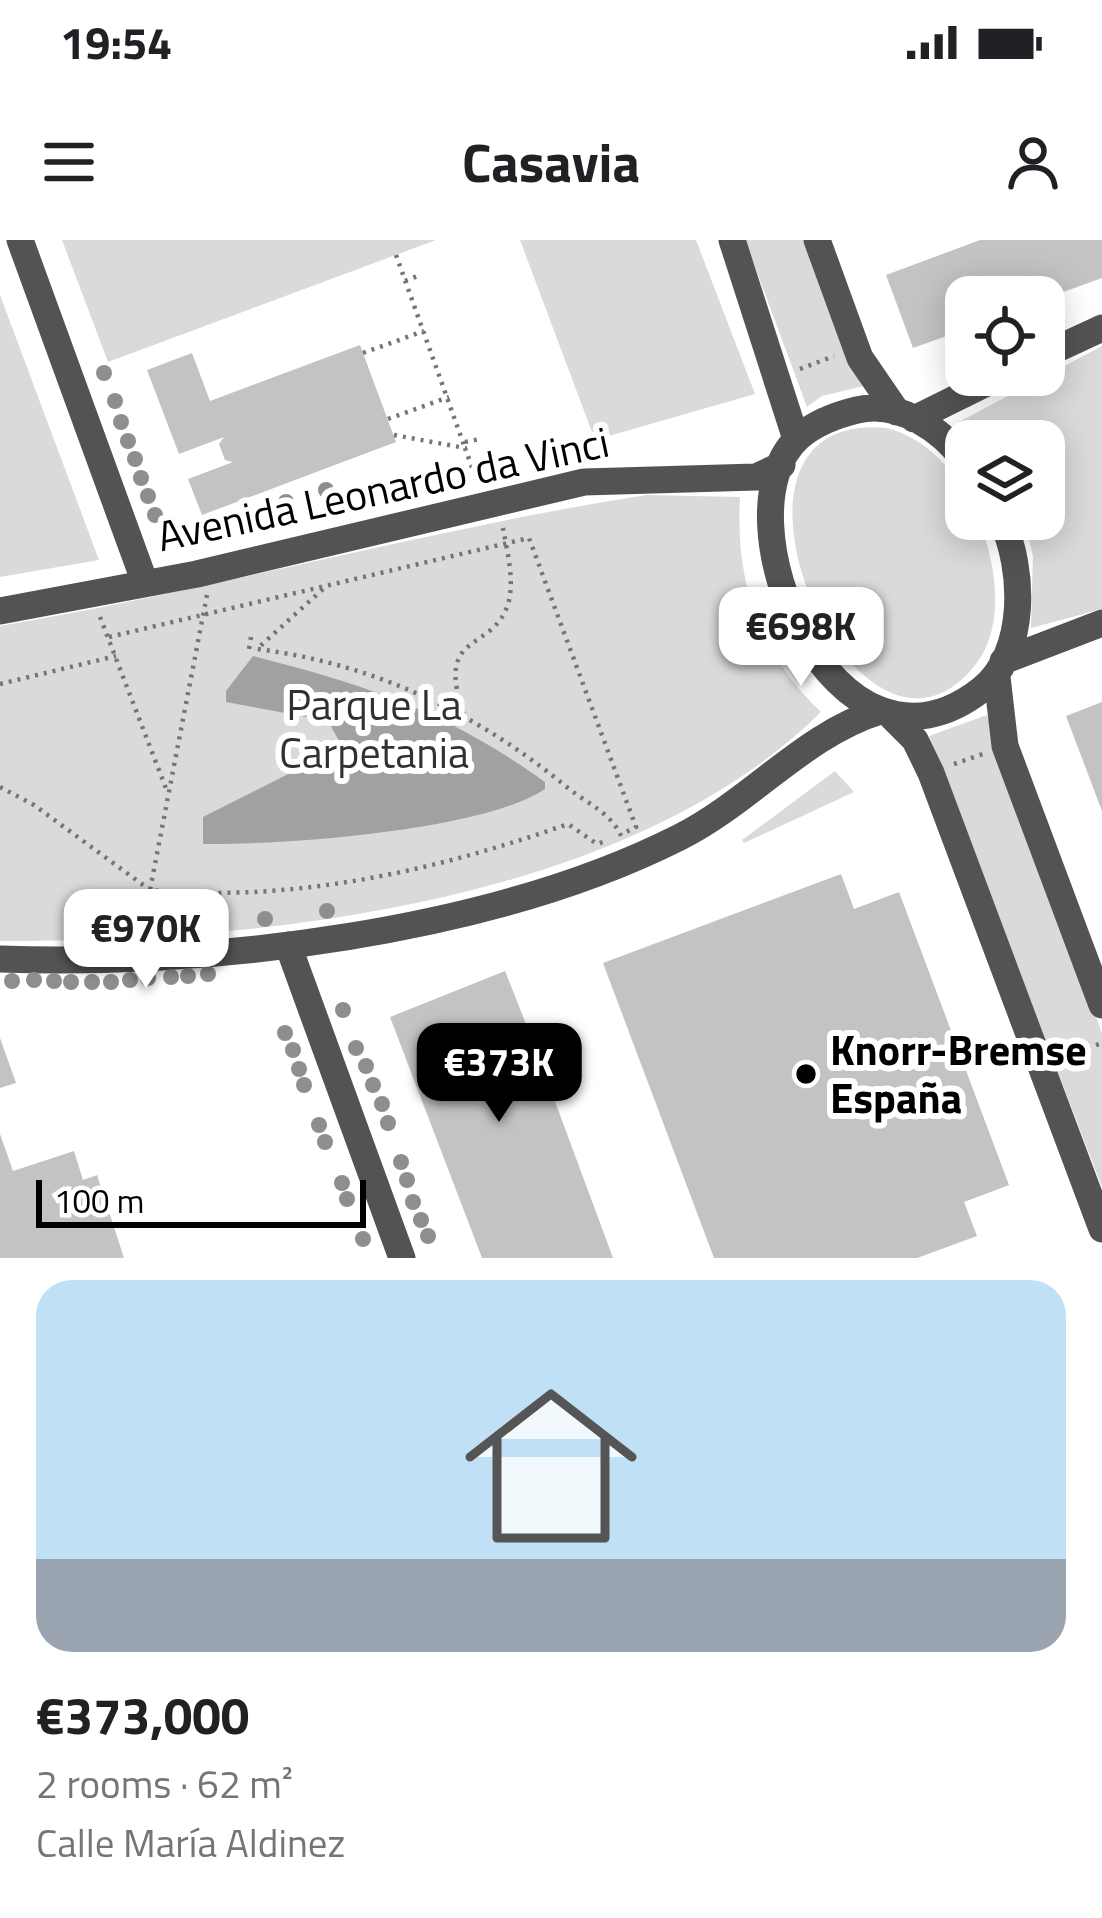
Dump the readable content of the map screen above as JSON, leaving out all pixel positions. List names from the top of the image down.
{
  "streets": {
    "street": ["Avenida Leonardo da Vinci"]
  },
  "parks": ["Parque La Carpetania"],
  "places": ["Knorr-Bremse España"],
  "scale_bar": "100 m",
  "page": {
    "status": "19:54",
    "header": "Casavia",
    "price": ["€698K", "€970K", "€373K"],
    "scale": "100 m",
    "list": [
      {
        "name": "€373,000",
        "note": "2 rooms · 62 m² · Calle María Aldinez"
      }
    ]
  }
}
